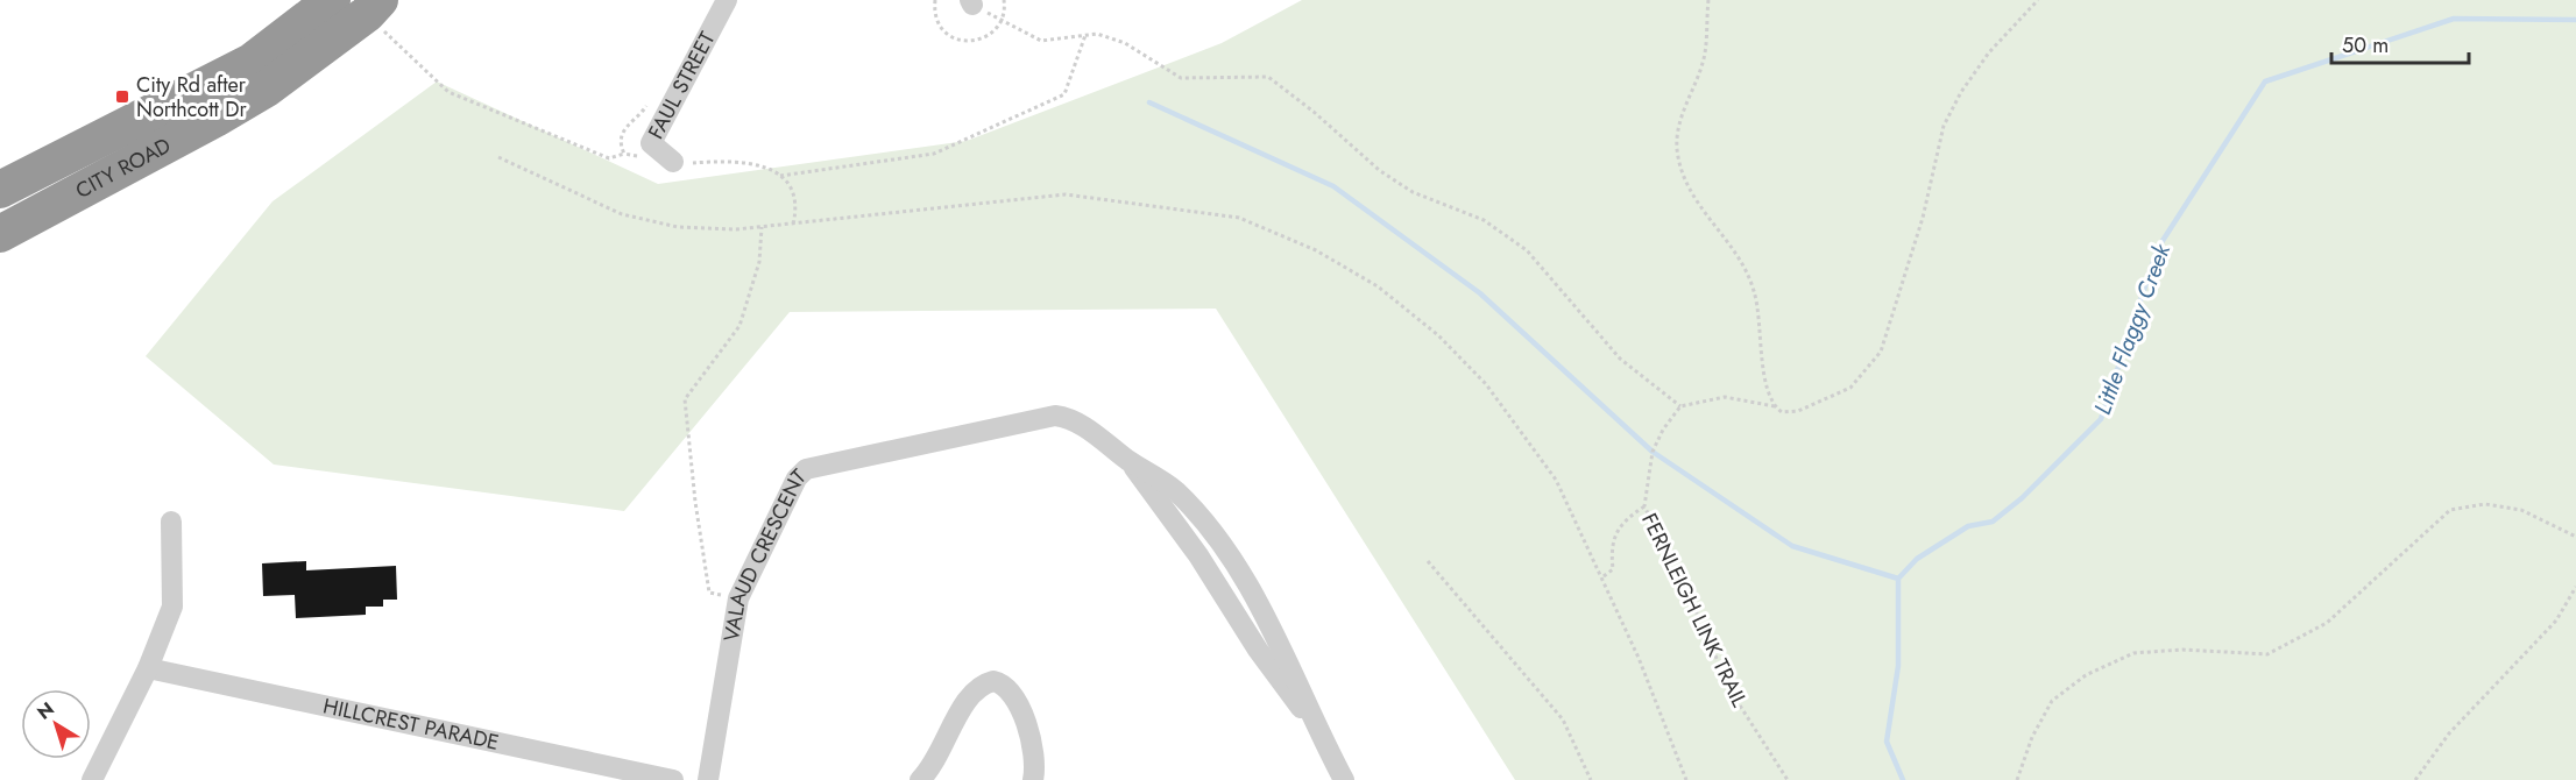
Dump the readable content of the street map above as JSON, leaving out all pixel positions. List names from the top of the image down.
{
  "streets": {
    "highway": ["CITY ROAD"],
    "street": ["FAUL STREET", "VALAUD CRESCENT", "HILLCREST PARADE"],
    "path": ["FERNLEIGH LINK TRAIL"]
  },
  "water": ["Little Flaggy Creek"],
  "places": {
    "transit": ["City Rd after Northcott Dr"]
  },
  "scale_bar": "50 m",
  "north": "top left"
}
